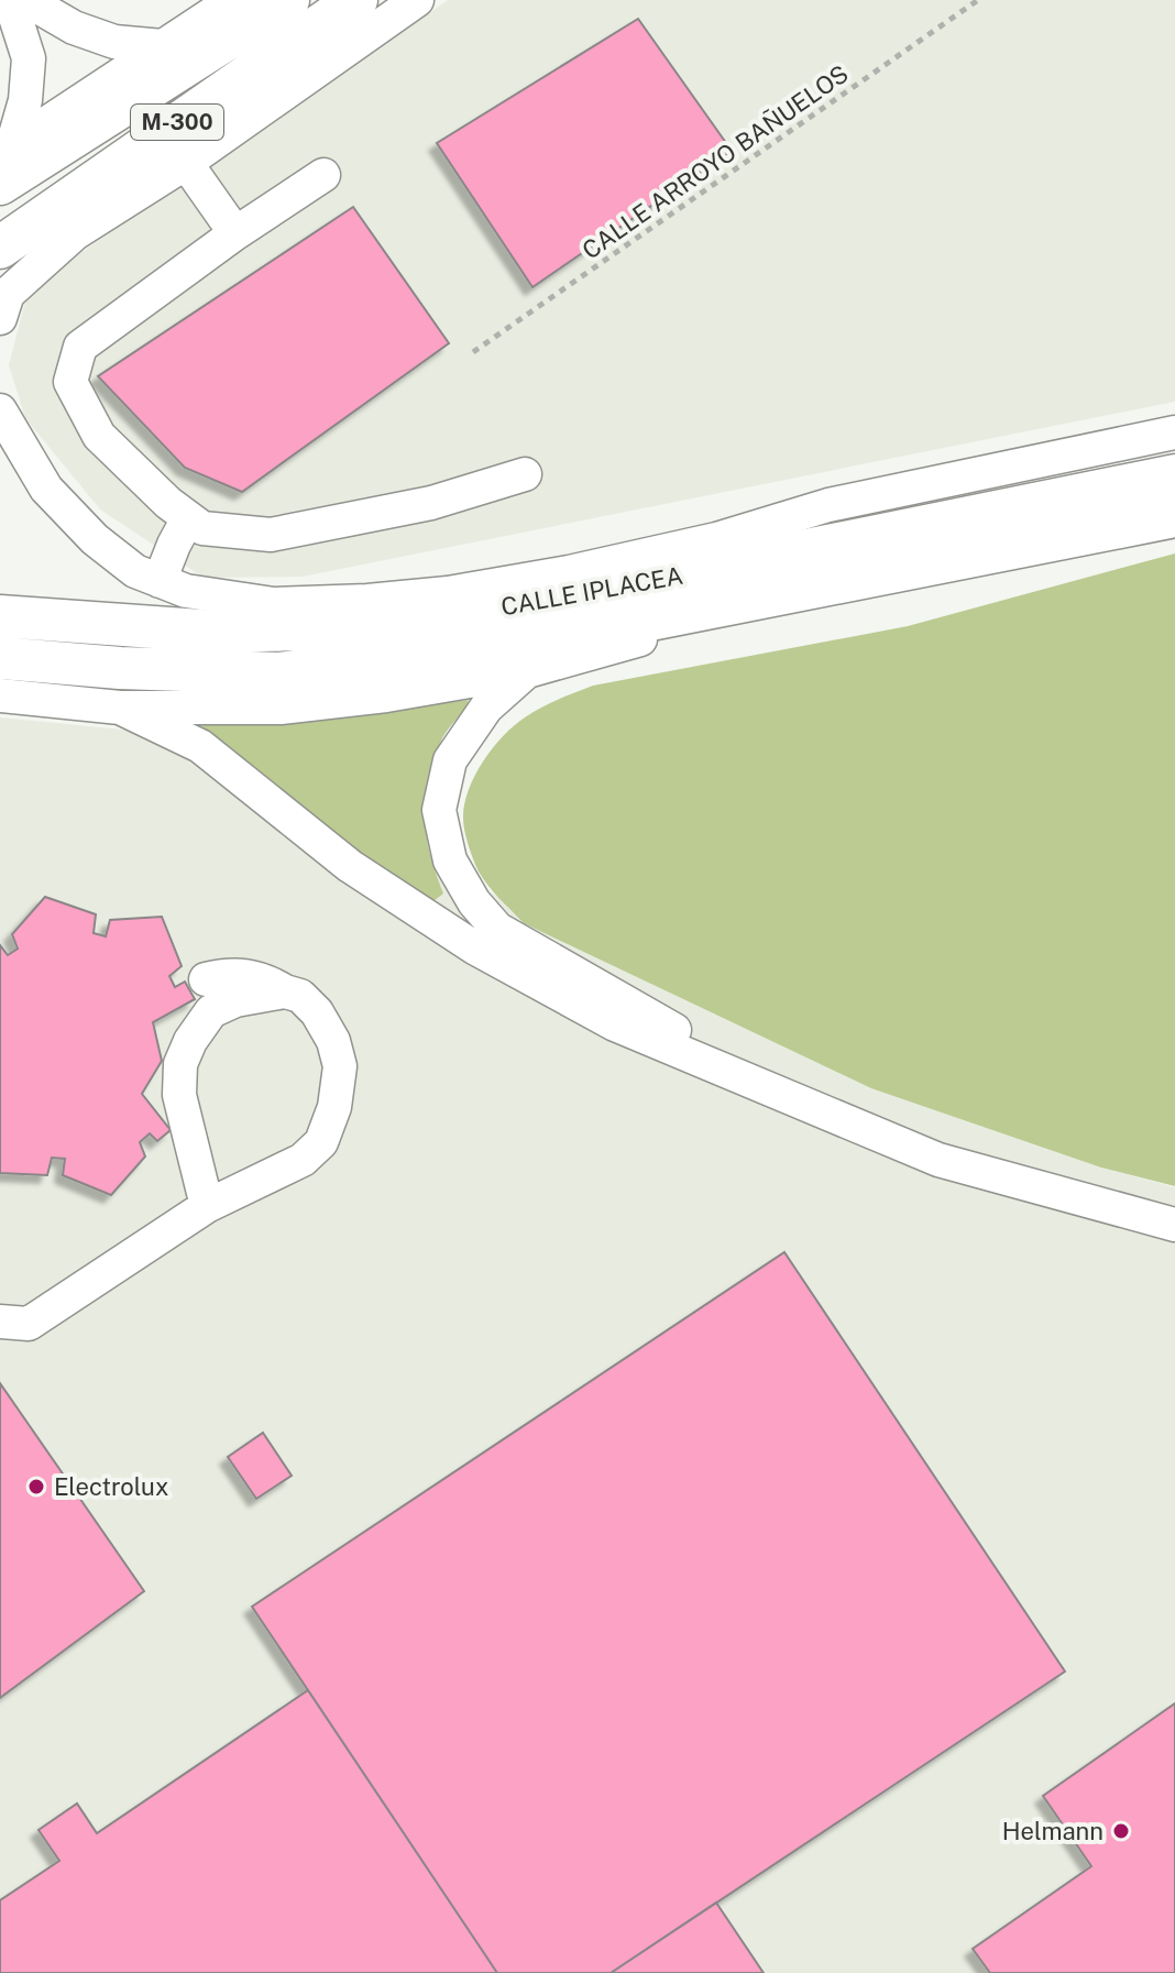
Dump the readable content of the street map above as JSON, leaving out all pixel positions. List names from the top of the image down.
{
  "streets": {
    "main road": ["M-300", "CALLE IPLACEA"],
    "path": ["CALLE ARROYO BAÑUELOS"]
  },
  "places": ["Electrolux", "Helmann"]
}
